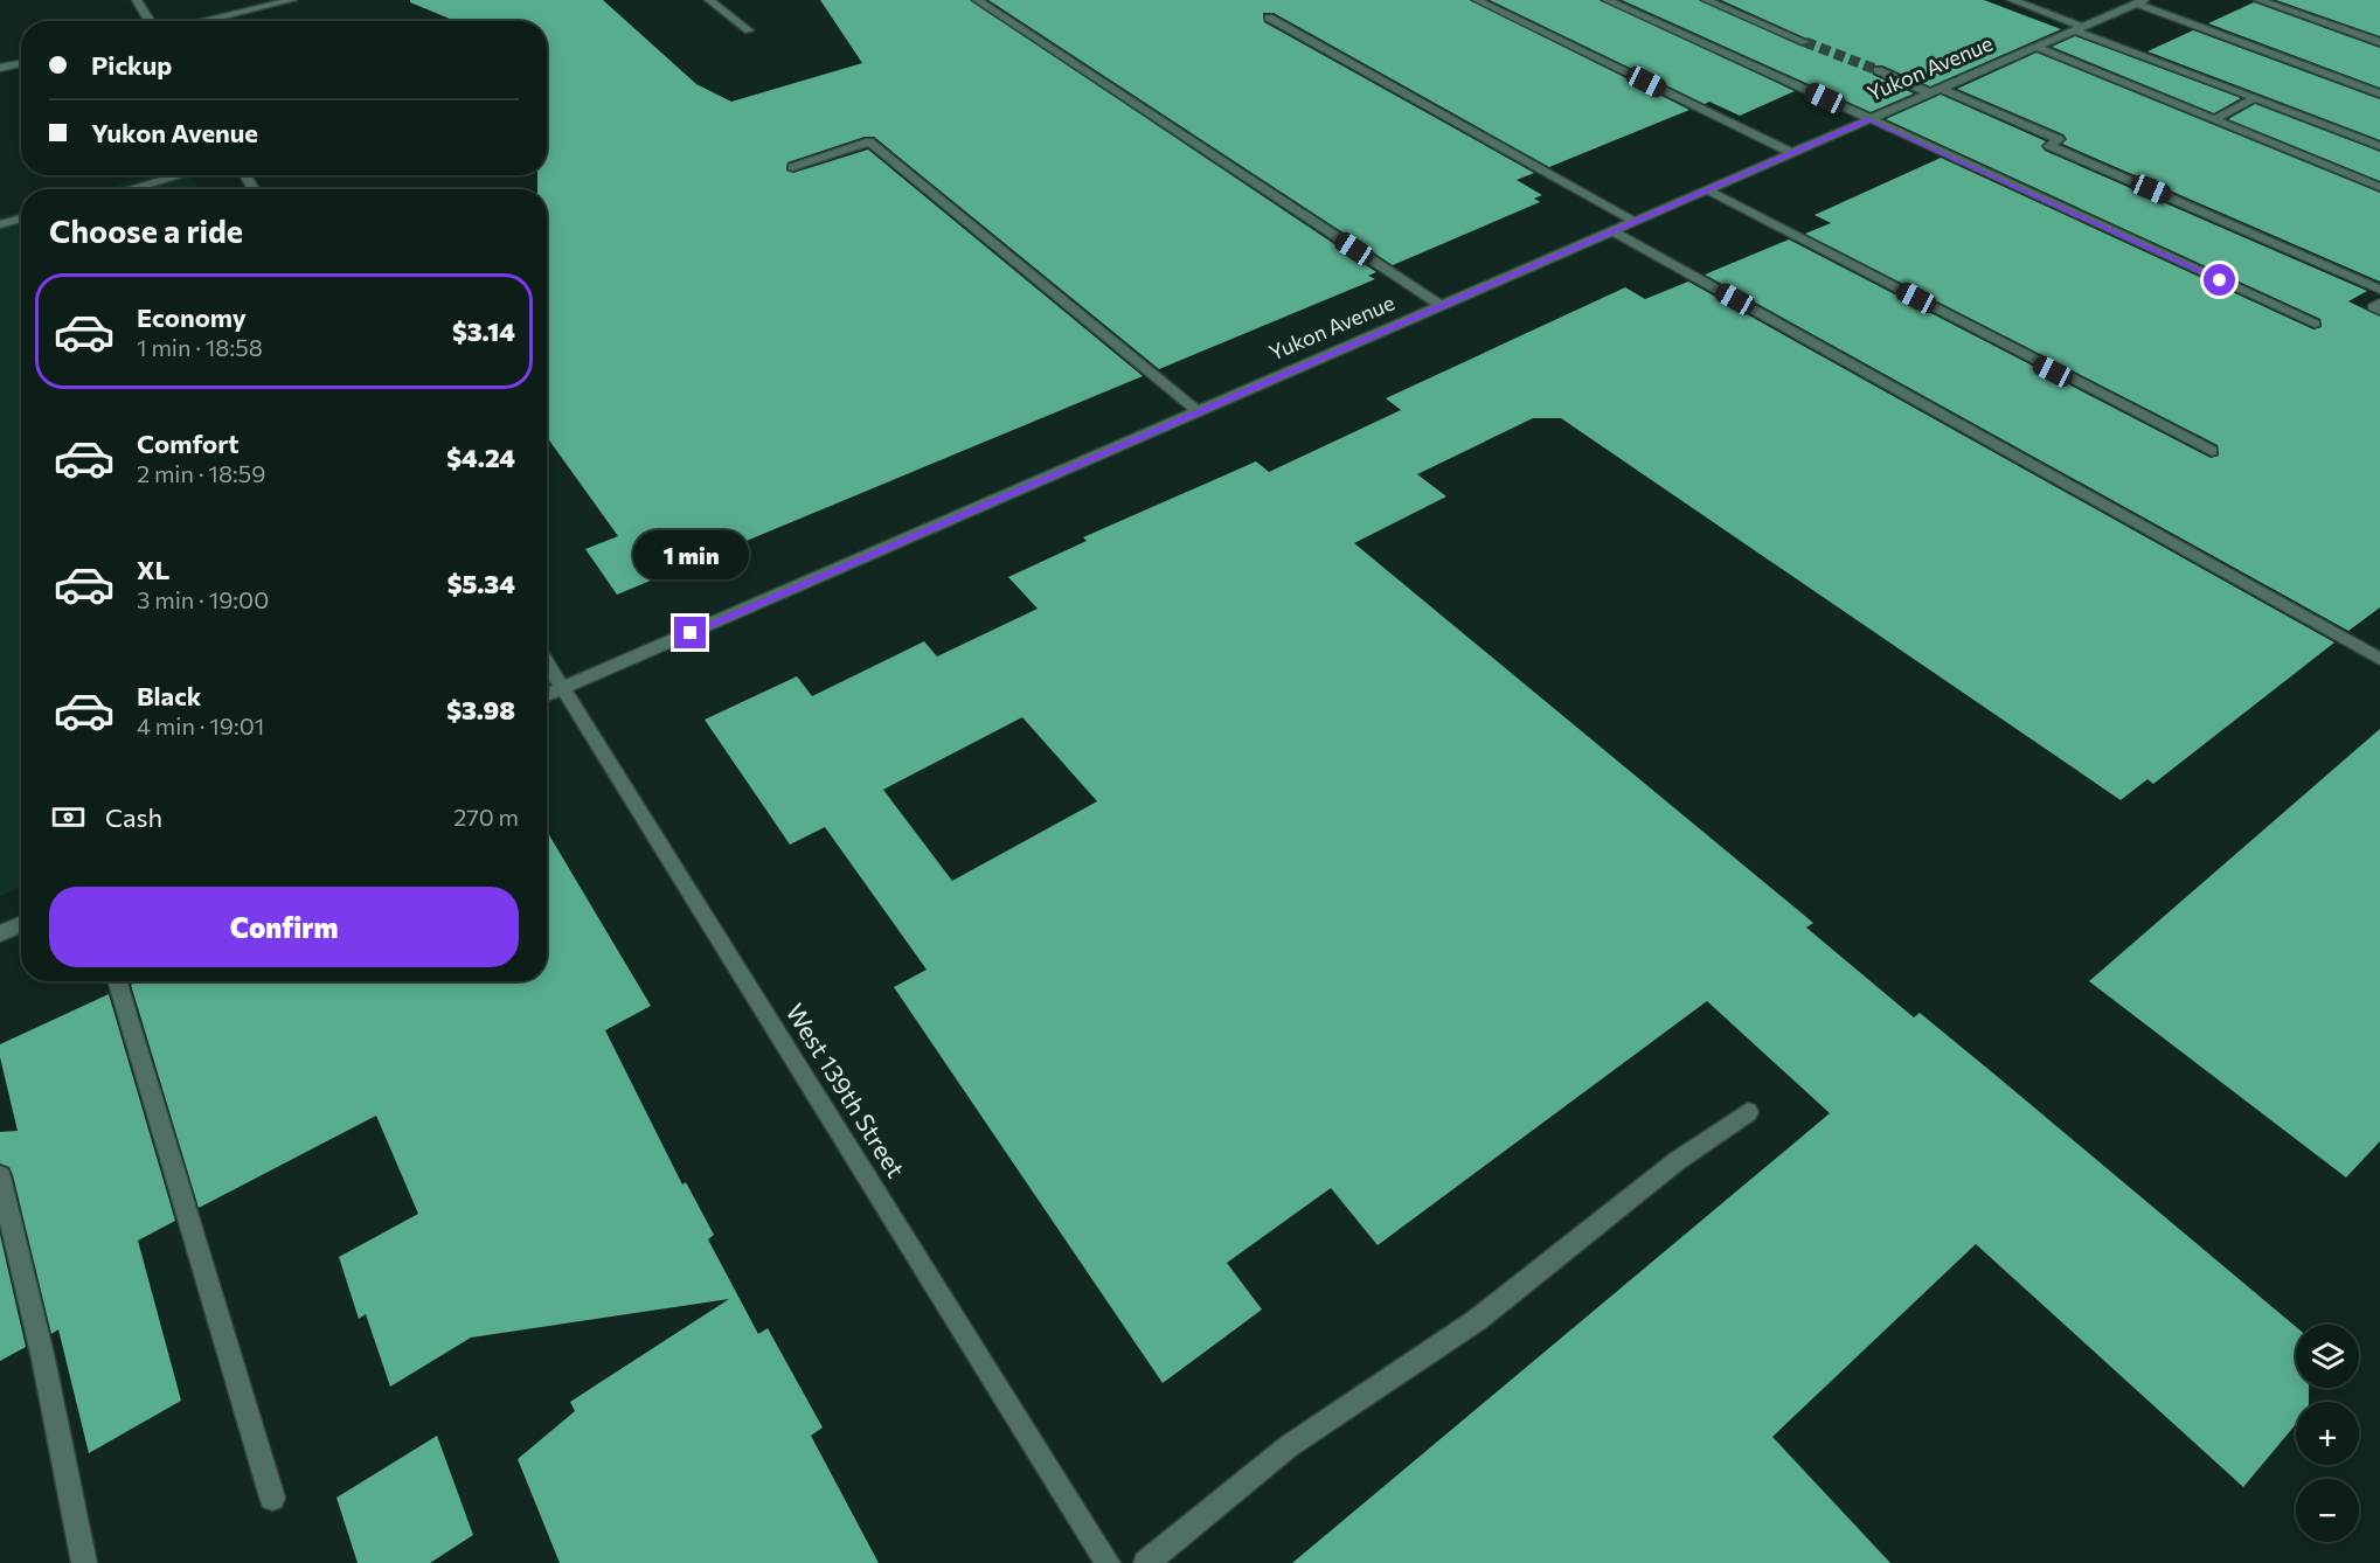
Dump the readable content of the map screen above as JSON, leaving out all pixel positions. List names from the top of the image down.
{
  "streets": {
    "street": ["Yukon Avenue", "West 139th Street"]
  },
  "crossings": [
    ["Yukon Avenue", "West 139th Street"]
  ],
  "page": {
    "banner": ["Pickup", "Yukon Avenue"],
    "heading": "Choose a ride",
    "list": [
      {
        "name": "Economy",
        "note": "1 min · 18:58",
        "value": "$3.14"
      },
      {
        "name": "Comfort",
        "note": "2 min · 18:59",
        "value": "$4.24"
      },
      {
        "name": "XL",
        "note": "3 min · 19:00",
        "value": "$5.34"
      },
      {
        "name": "Black",
        "note": "4 min · 19:01",
        "value": "$3.98"
      }
    ],
    "bubble": "1 min",
    "pay": ["Cash", "270 m"],
    "buttons": "Confirm",
    "map_buttons": ["+", "−"]
  }
}
